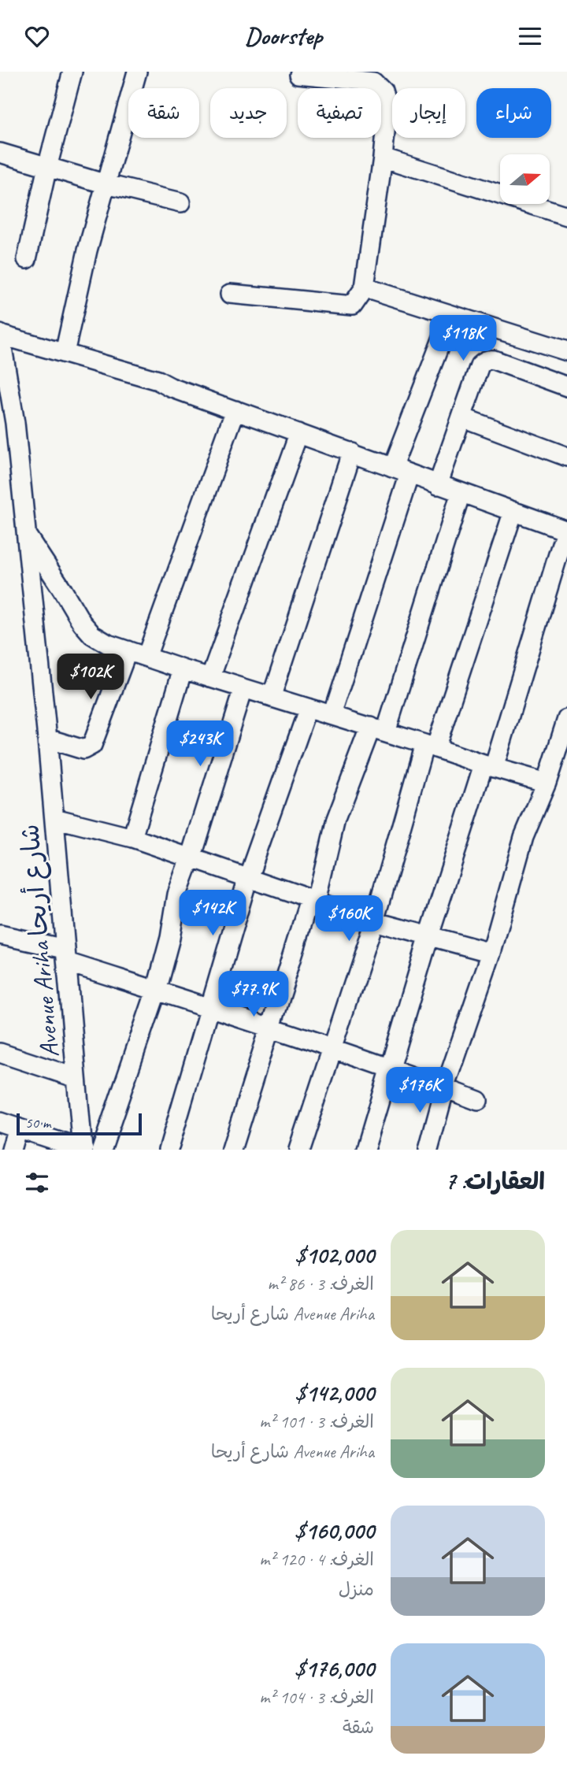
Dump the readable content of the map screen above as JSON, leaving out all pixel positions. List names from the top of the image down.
{
  "streets": {
    "street": ["Avenue Ariha شارع أريحا"]
  },
  "scale_bar": "50 m",
  "north": "right",
  "page": {
    "header": "Doorstep",
    "chip": [
      "شراء",
      "إيجار",
      "تصفية",
      "جديد",
      "شقة"
    ],
    "price": [
      "$118K",
      "$102K",
      "$243K",
      "$142K",
      "$160K",
      "$77.9K",
      "$176K"
    ],
    "scale": "50 m",
    "heading": "العقارات: 7",
    "list": [
      {
        "name": "$102,000",
        "note": "الغرف: 3 · 86 m² · Avenue Ariha شارع أريحا"
      },
      {
        "name": "$142,000",
        "note": "الغرف: 3 · 101 m² · Avenue Ariha شارع أريحا"
      },
      {
        "name": "$160,000",
        "note": "الغرف: 4 · 120 m² · منزل"
      },
      {
        "name": "$176,000",
        "note": "الغرف: 3 · 104 m² · شقة"
      }
    ]
  }
}
